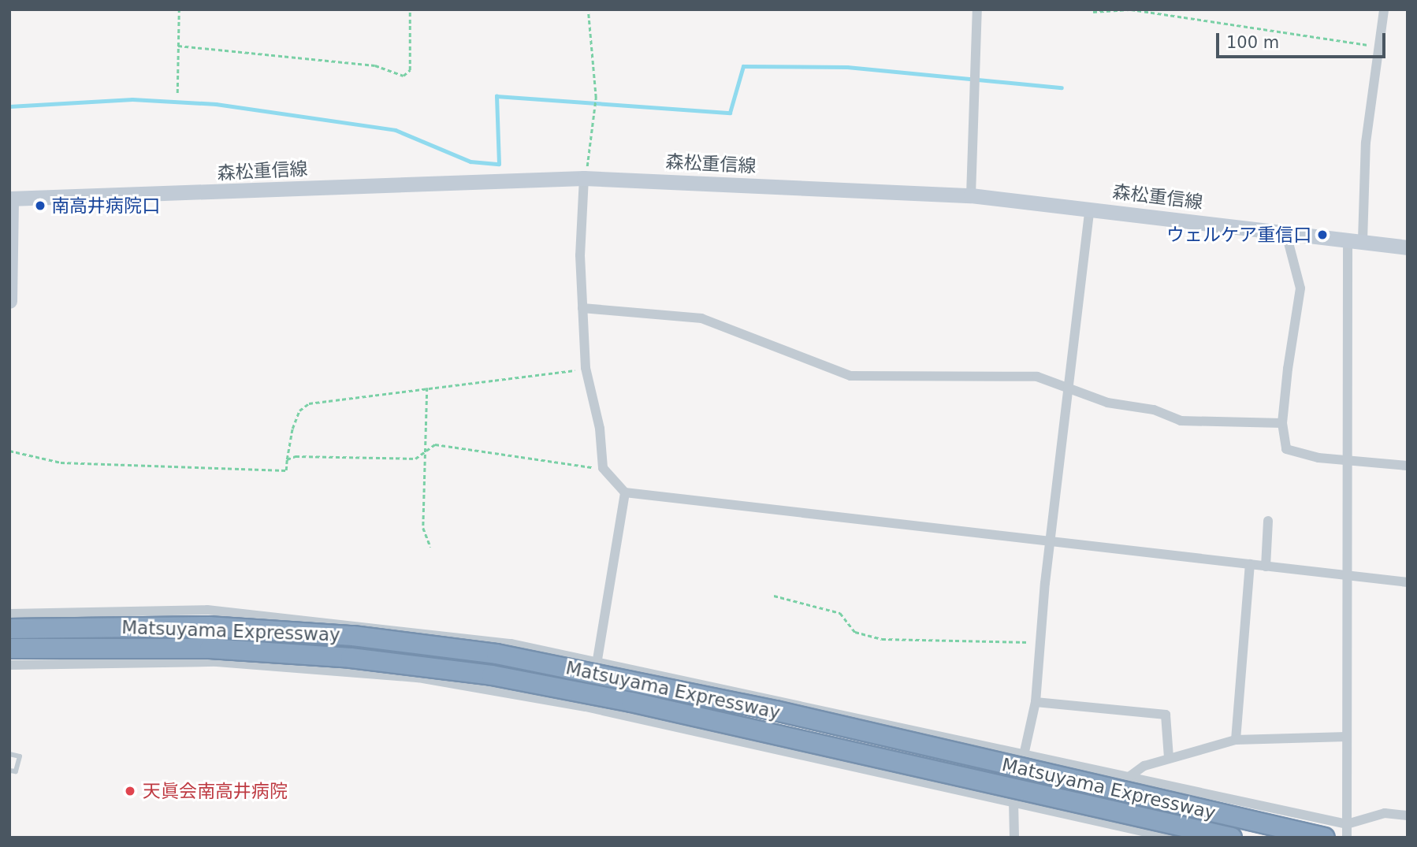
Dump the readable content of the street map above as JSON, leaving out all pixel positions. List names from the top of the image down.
{
  "streets": {
    "highway": ["Matsuyama Expressway"],
    "main road": ["森松重信線"]
  },
  "places": ["南高井病院口", "ウェルケア重信口", "天眞会南高井病院"],
  "scale_bar": "100 m"
}
